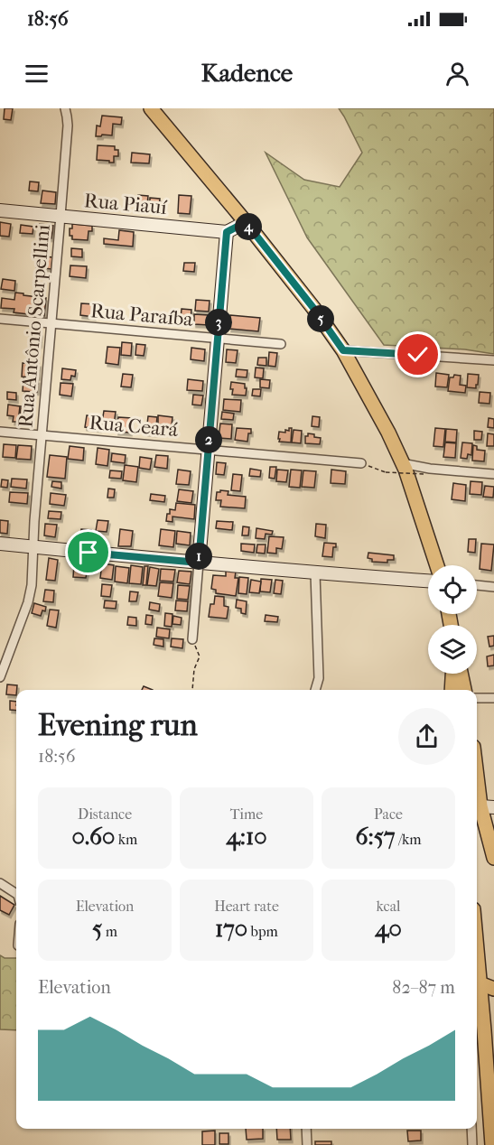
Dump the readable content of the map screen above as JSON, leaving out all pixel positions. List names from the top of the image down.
{
  "streets": {
    "street": [
      "Rua Piauí",
      "Rua Paraíba",
      "Rua Antônio Scarpellini",
      "Rua Ceará"
    ]
  },
  "crossings": [
    ["Rua Piauí", "Rua Antônio Scarpellini"],
    ["Rua Paraíba", "Rua Antônio Scarpellini"],
    ["Rua Antônio Scarpellini", "Rua Ceará"]
  ],
  "page": {
    "status": "18:56",
    "header": "Kadence",
    "pins": [
      "4",
      "5",
      "3",
      "2",
      "1"
    ],
    "heading": ["Evening run", "18:56"],
    "stats": [
      ["Distance", "0.60 km"],
      ["Time", "4:10"],
      ["Pace", "6:57 /km"],
      ["Elevation", "5 m"],
      ["Heart rate", "170 bpm"],
      ["kcal", "40"]
    ],
    "chart": ["Elevation", "82–87 m"]
  }
}
